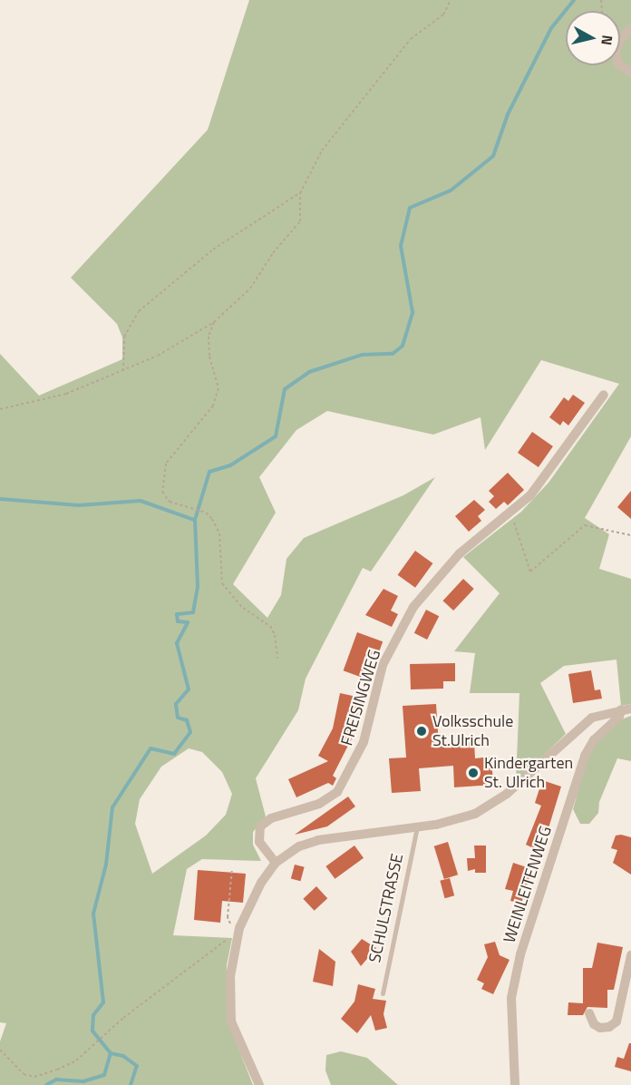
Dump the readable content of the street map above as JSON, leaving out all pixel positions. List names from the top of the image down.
{
  "streets": {
    "street": ["FREISINGWEG", "WEINLEITENWEG", "SCHULSTRASSE"]
  },
  "crossings": [
    ["FREISINGWEG", "SCHULSTRASSE"],
    ["WEINLEITENWEG", "SCHULSTRASSE"]
  ],
  "places": ["Volksschule St.Ulrich", "Kindergarten St. Ulrich"],
  "north": "right"
}
